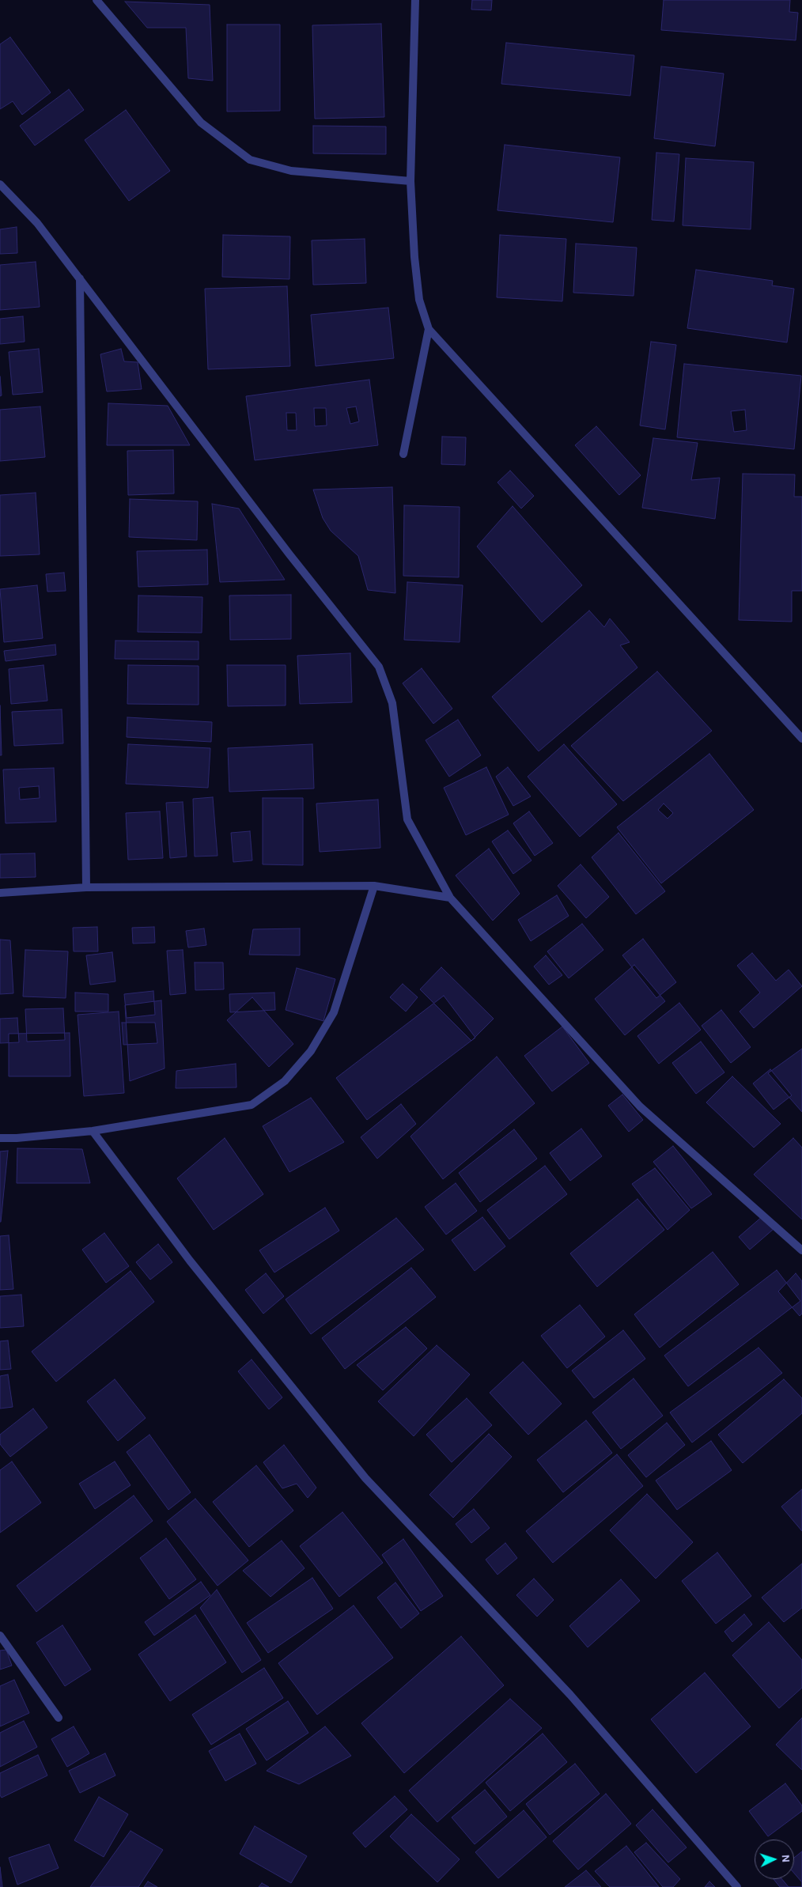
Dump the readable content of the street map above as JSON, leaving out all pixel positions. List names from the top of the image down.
{
  "north": "right"
}
